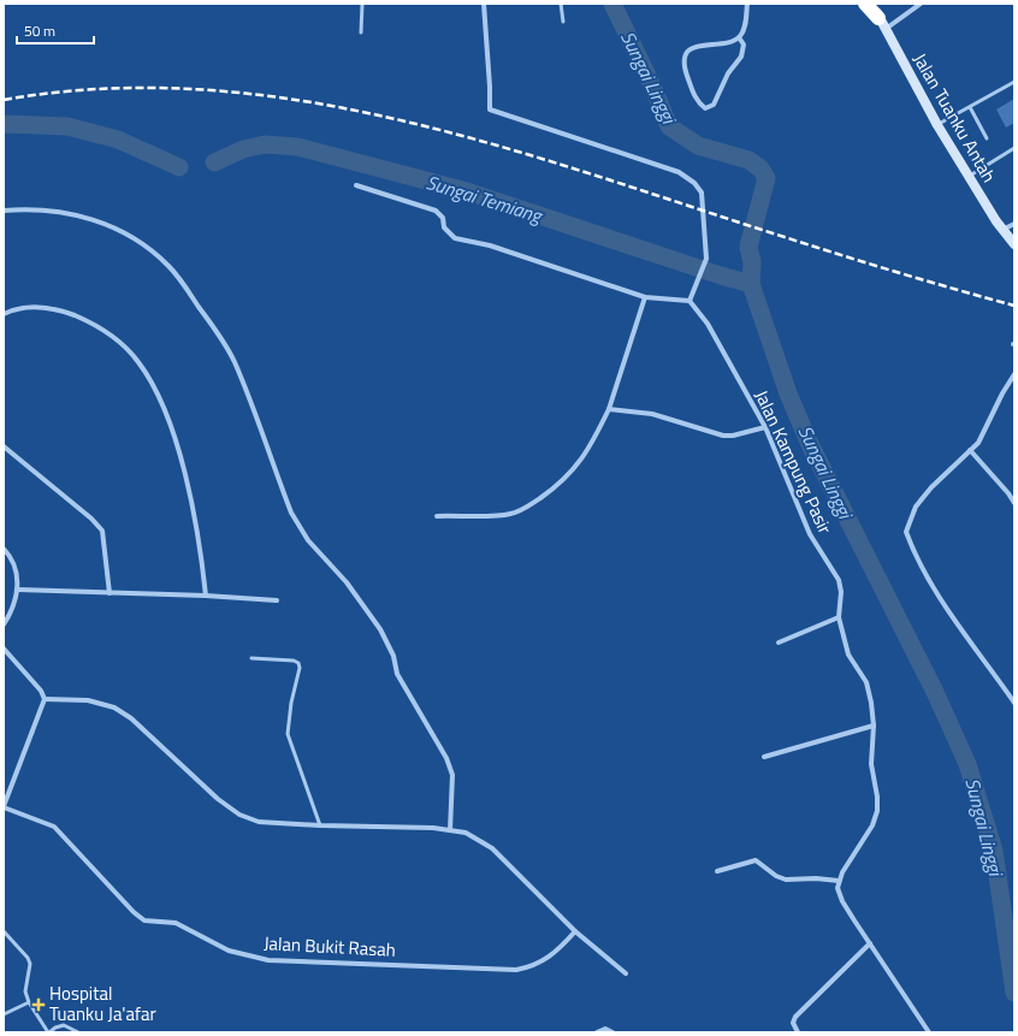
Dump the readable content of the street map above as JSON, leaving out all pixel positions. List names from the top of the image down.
{
  "streets": {
    "main road": ["Jalan Tuanku Antah"],
    "street": ["Jalan Kampung Pasir", "Jalan Bukit Rasah"]
  },
  "water": ["Sungai Linggi", "Sungai Temiang"],
  "places": {
    "health": ["Hospital Tuanku Ja'afar"]
  },
  "scale_bar": "50 m"
}
